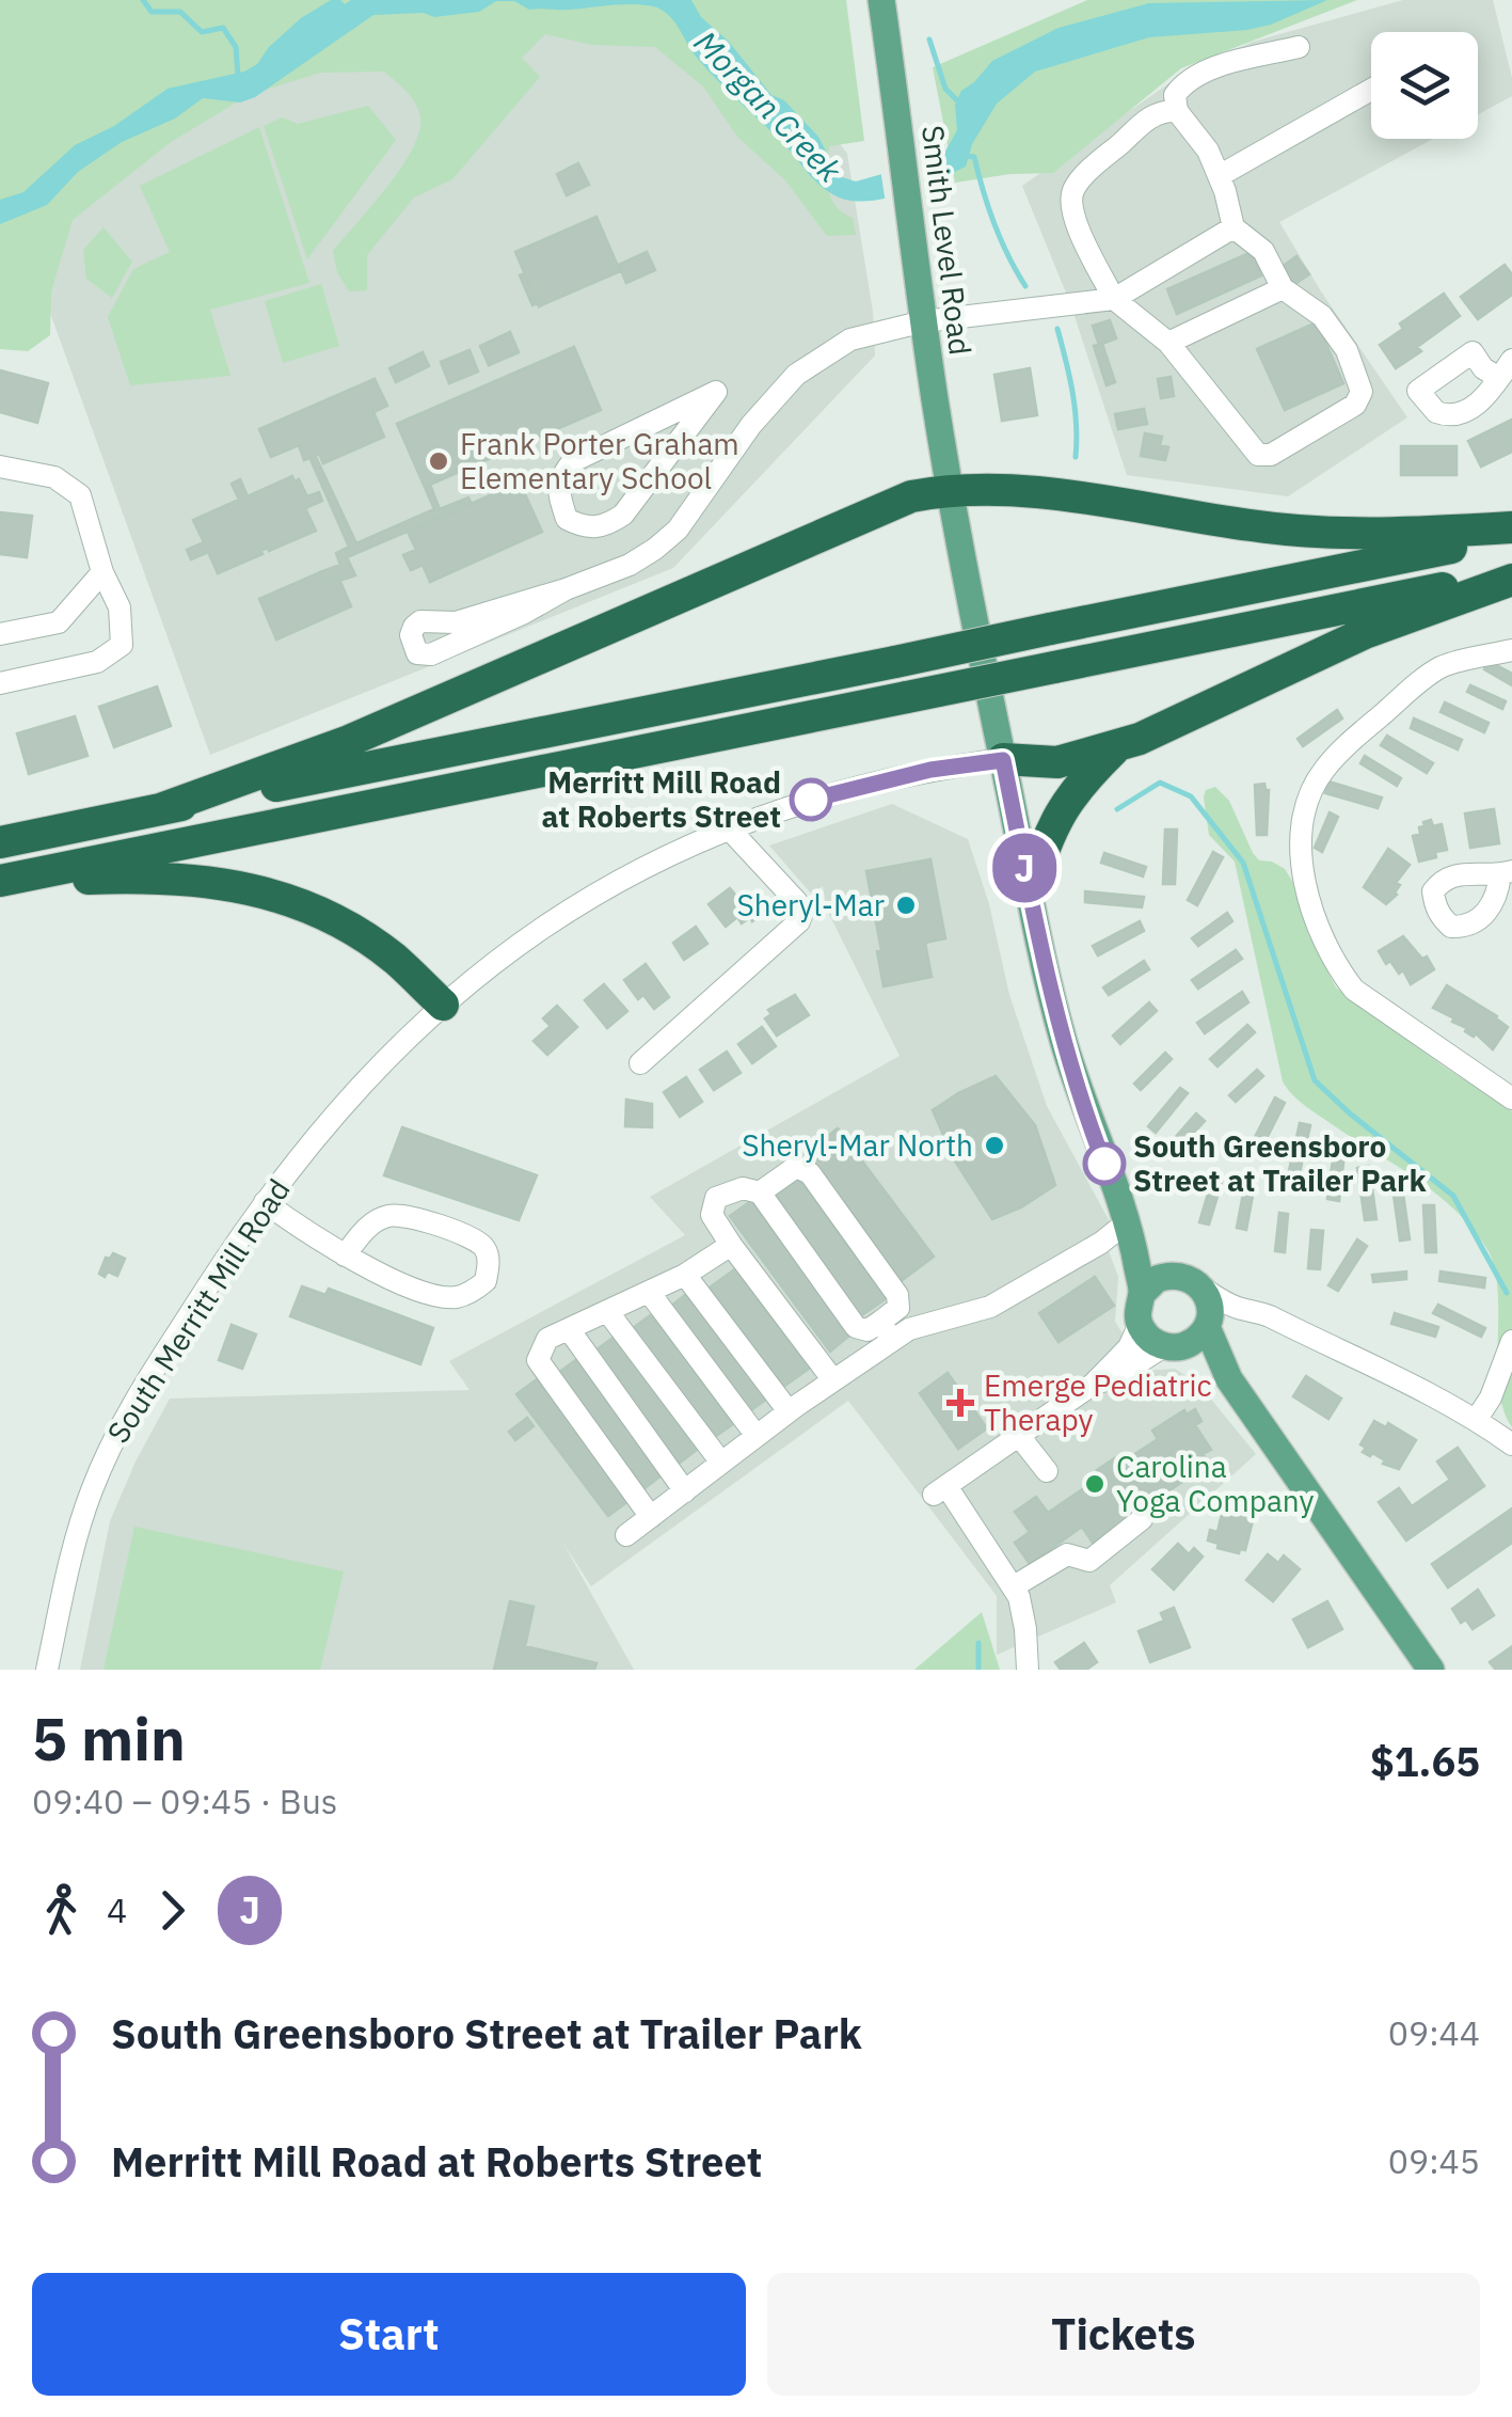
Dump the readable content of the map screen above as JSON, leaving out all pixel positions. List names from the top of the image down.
{
  "streets": {
    "main road": ["Smith Level Road"],
    "street": ["South Merritt Mill Road"]
  },
  "crossings": [
    ["Smith Level Road", "South Merritt Mill Road"]
  ],
  "water": ["Morgan Creek"],
  "places": {
    "other": [
      "Frank Porter Graham Elementary School",
      "Merritt Mill Road at Roberts Street",
      "Sheryl-Mar",
      "Sheryl-Mar North",
      "South Greensboro Street at Trailer Park",
      "Carolina Yoga Company"
    ],
    "health": ["Emerge Pediatric Therapy"]
  },
  "lines": ["bus line J"],
  "page": {
    "on_map": "J",
    "heading": ["5 min", "09:40 – 09:45 · Bus", "$1.65"],
    "legs": ["4", "J"],
    "list": [
      {
        "name": "South Greensboro Street at Trailer Park",
        "value": "09:44"
      },
      {
        "name": "Merritt Mill Road at Roberts Street",
        "value": "09:45"
      }
    ],
    "buttons": ["Start", "Tickets"]
  }
}
